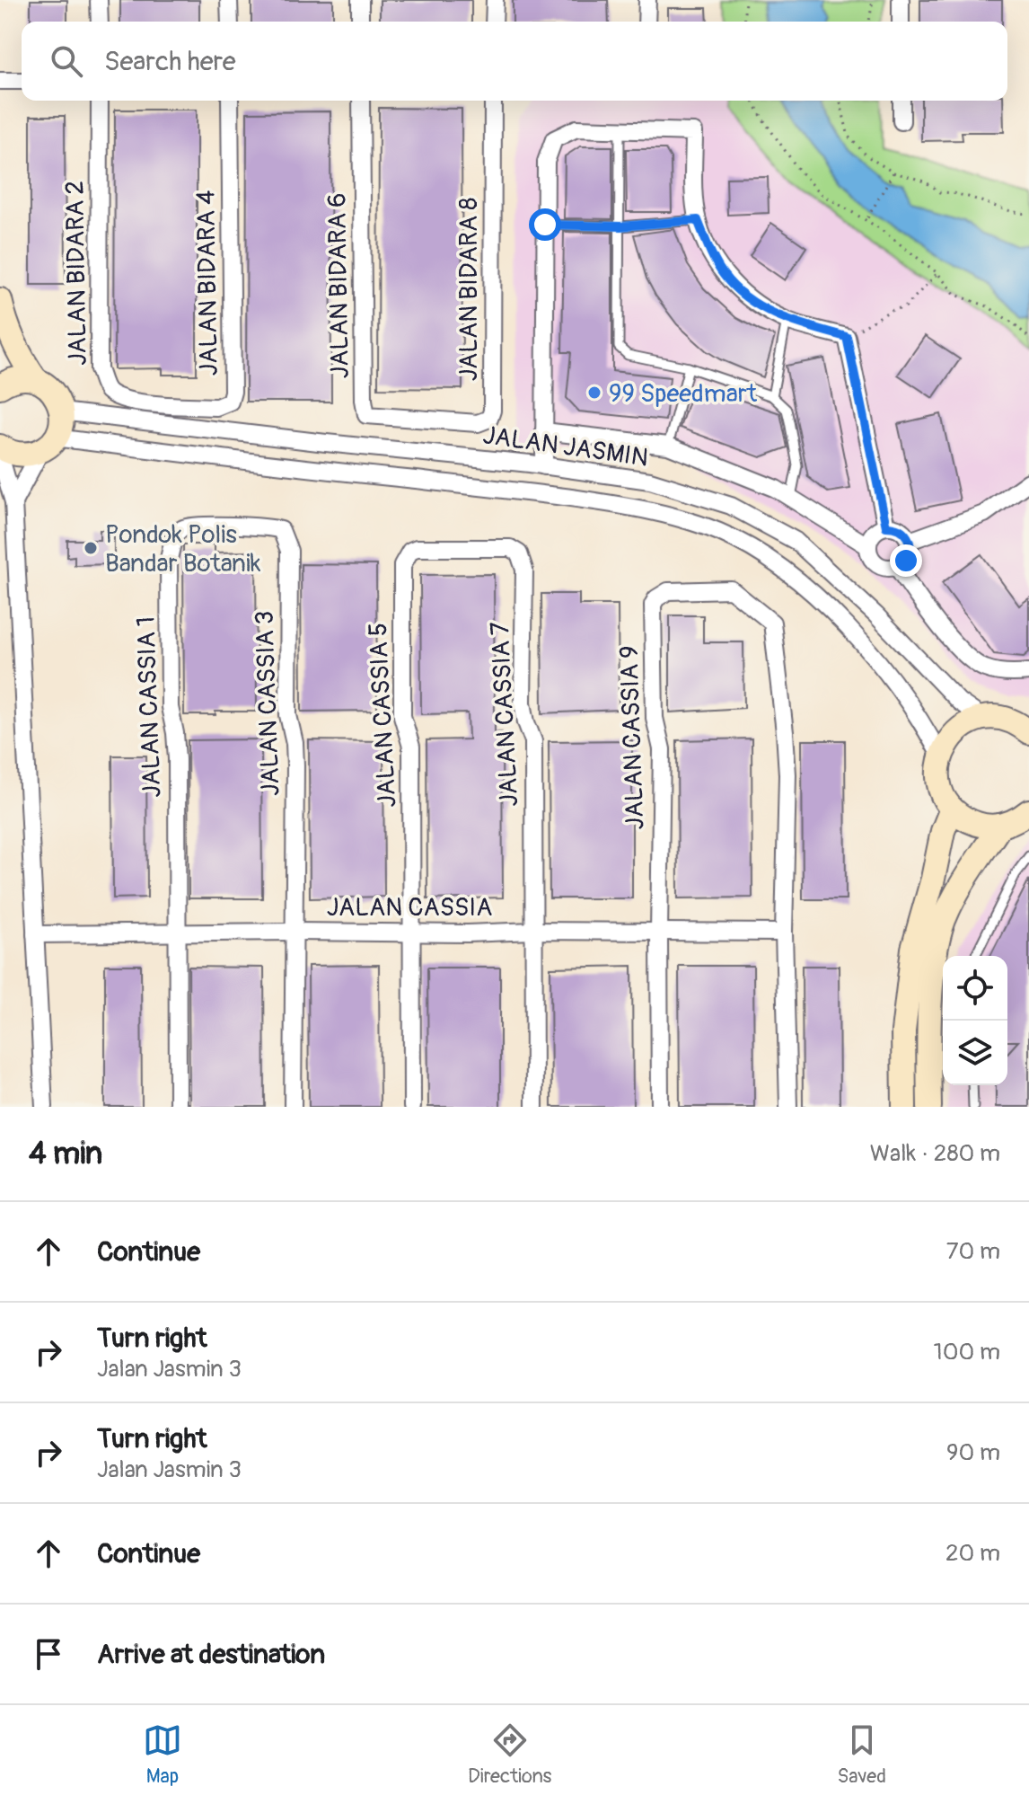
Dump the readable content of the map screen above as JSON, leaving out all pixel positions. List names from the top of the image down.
{
  "streets": {
    "street": [
      "JALAN BIDARA 2",
      "JALAN BIDARA 4",
      "JALAN BIDARA 6",
      "JALAN BIDARA 8",
      "JALAN JASMIN",
      "JALAN CASSIA 3",
      "JALAN CASSIA 1",
      "JALAN CASSIA 7",
      "JALAN CASSIA 5",
      "JALAN CASSIA 9",
      "JALAN CASSIA"
    ]
  },
  "crossings": [
    ["JALAN BIDARA 2", "JALAN BIDARA 4"],
    ["JALAN BIDARA 6", "JALAN BIDARA 8"],
    ["JALAN CASSIA 3", "JALAN CASSIA 1"],
    ["JALAN CASSIA 3", "JALAN CASSIA"],
    ["JALAN CASSIA 1", "JALAN CASSIA"],
    ["JALAN CASSIA 7", "JALAN CASSIA 5"],
    ["JALAN CASSIA 7", "JALAN CASSIA"],
    ["JALAN CASSIA 5", "JALAN CASSIA"],
    ["JALAN CASSIA 9", "JALAN CASSIA"]
  ],
  "places": ["99 Speedmart", "Pondok Polis Bandar Botanik"],
  "page": {
    "search": "Search here",
    "heading": ["4 min", "Walk · 280 m"],
    "list": [
      ["Continue", "70 m"],
      ["Turn right", "Jalan Jasmin 3", "100 m"],
      ["Turn right", "Jalan Jasmin 3", "90 m"],
      ["Continue", "20 m"],
      "Arrive at destination"
    ],
    "nav": ["Map", "Directions", "Saved"]
  }
}
